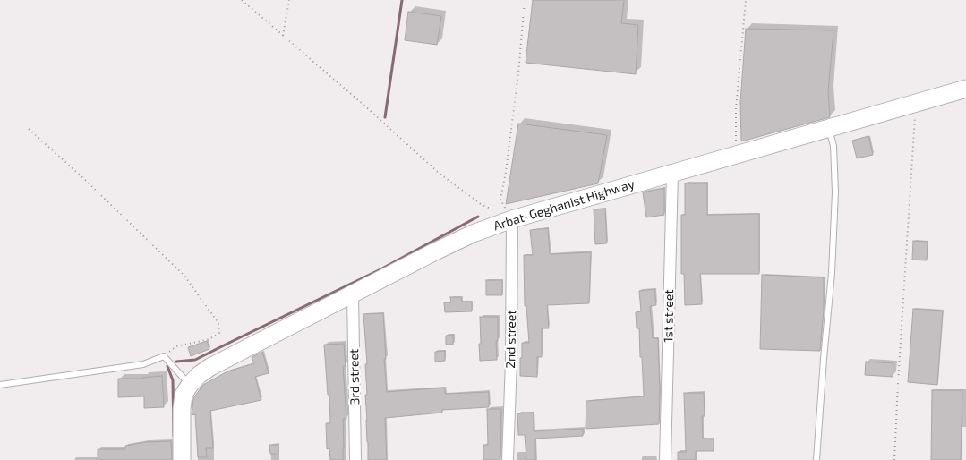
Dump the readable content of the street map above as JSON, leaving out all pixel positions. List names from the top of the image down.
{
  "streets": {
    "main road": ["Arbat-Geghanist Highway"],
    "street": ["1st street", "2nd street", "3rd street"]
  },
  "crossings": [
    ["Arbat-Geghanist Highway", "1st street"],
    ["Arbat-Geghanist Highway", "2nd street"],
    ["Arbat-Geghanist Highway", "3rd street"]
  ]
}
